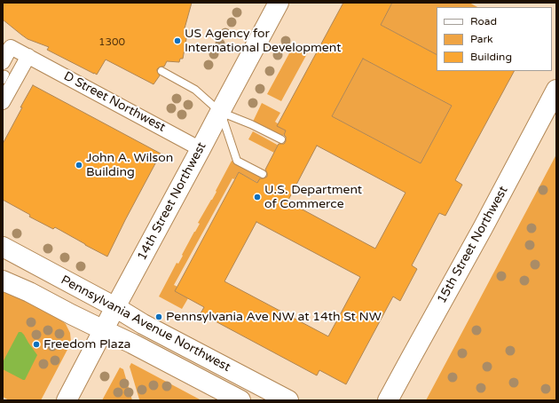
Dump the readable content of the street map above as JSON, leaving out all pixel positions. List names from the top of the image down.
{
  "streets": {
    "main road": ["14th Street Northwest", "15th Street Northwest", "Pennsylvania Avenue Northwest"],
    "street": ["D Street Northwest"]
  },
  "crossings": [
    ["D Street Northwest", "14th Street Northwest"],
    ["14th Street Northwest", "Pennsylvania Avenue Northwest"]
  ],
  "places": [
    "US Agency for International Development",
    "John A. Wilson Building",
    "U.S. Department of Commerce",
    "Pennsylvania Ave NW at 14th St NW",
    "Freedom Plaza"
  ],
  "house_numbers": ["1300"],
  "legend": ["Road", "Park", "Building"]
}
